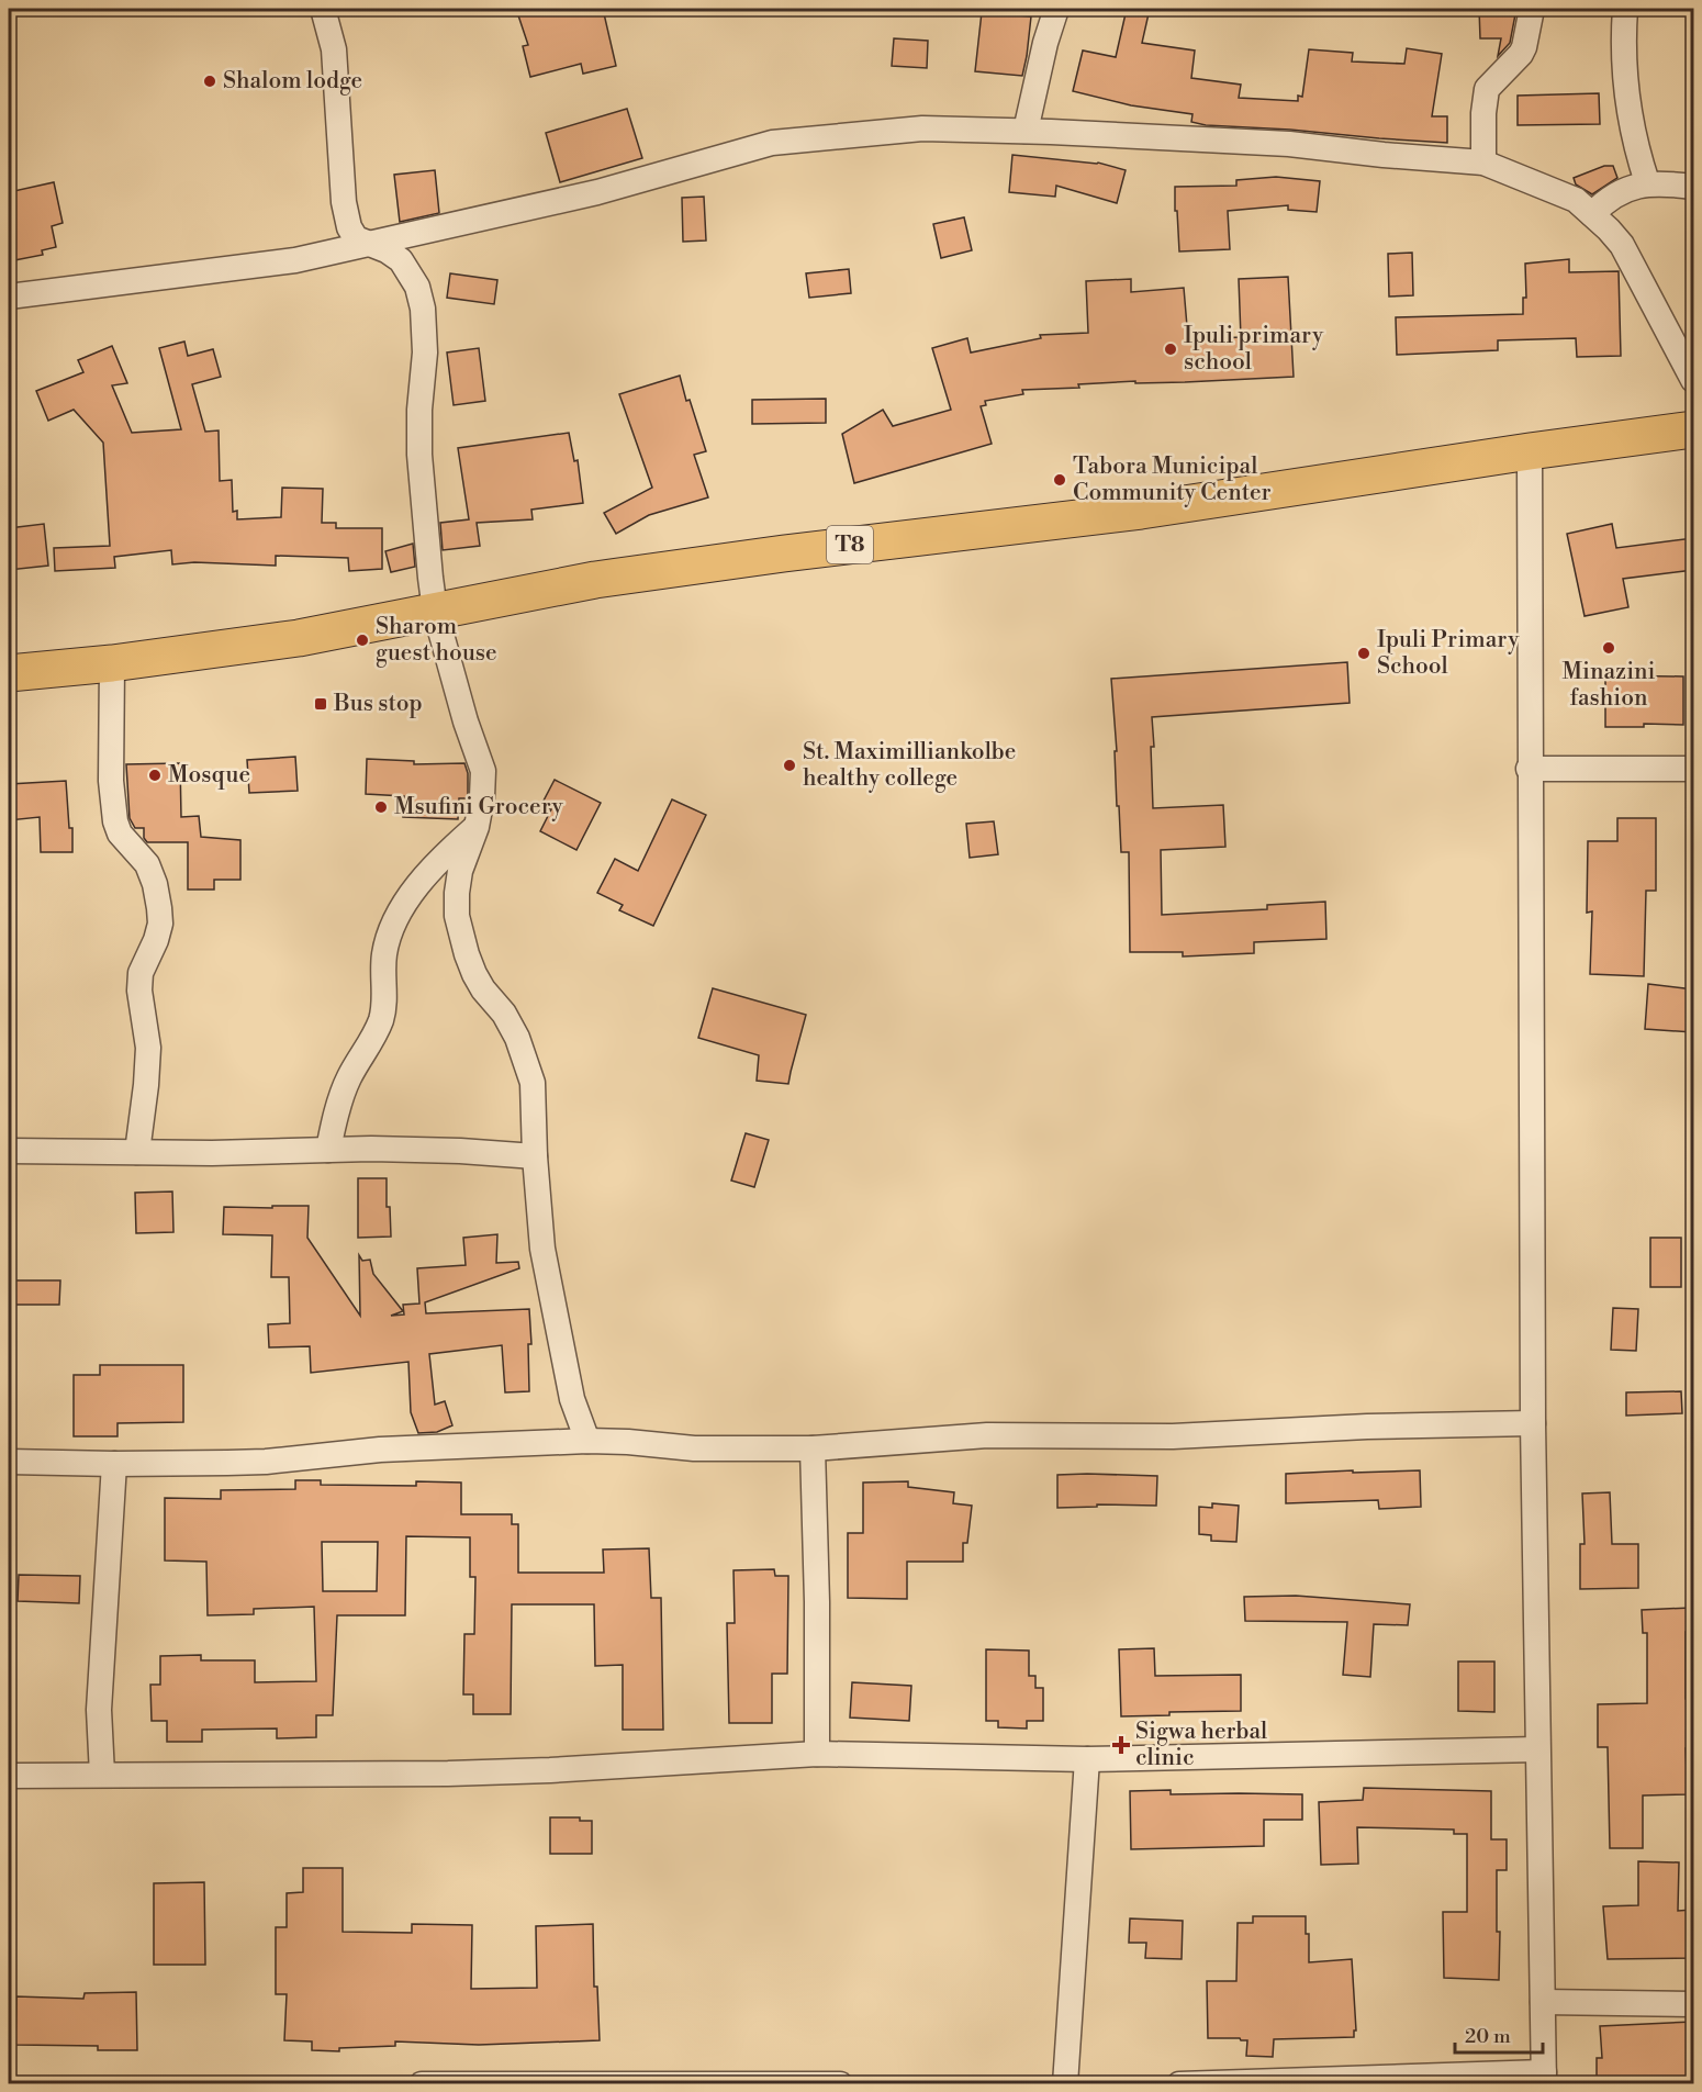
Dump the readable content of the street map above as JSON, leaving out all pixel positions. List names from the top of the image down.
{
  "streets": {
    "highway": ["T8"]
  },
  "places": {
    "other": [
      "Shalom lodge",
      "Ipuli primary school",
      "Tabora Municipal Community Center",
      "Sharom guest house",
      "Minazini fashion",
      "Ipuli Primary School",
      "St. Maximilliankolbe healthy college",
      "Mosque",
      "Msufini Grocery"
    ],
    "transit": ["Bus stop"],
    "health": ["Sigwa herbal clinic"]
  },
  "scale_bar": "20 m"
}
